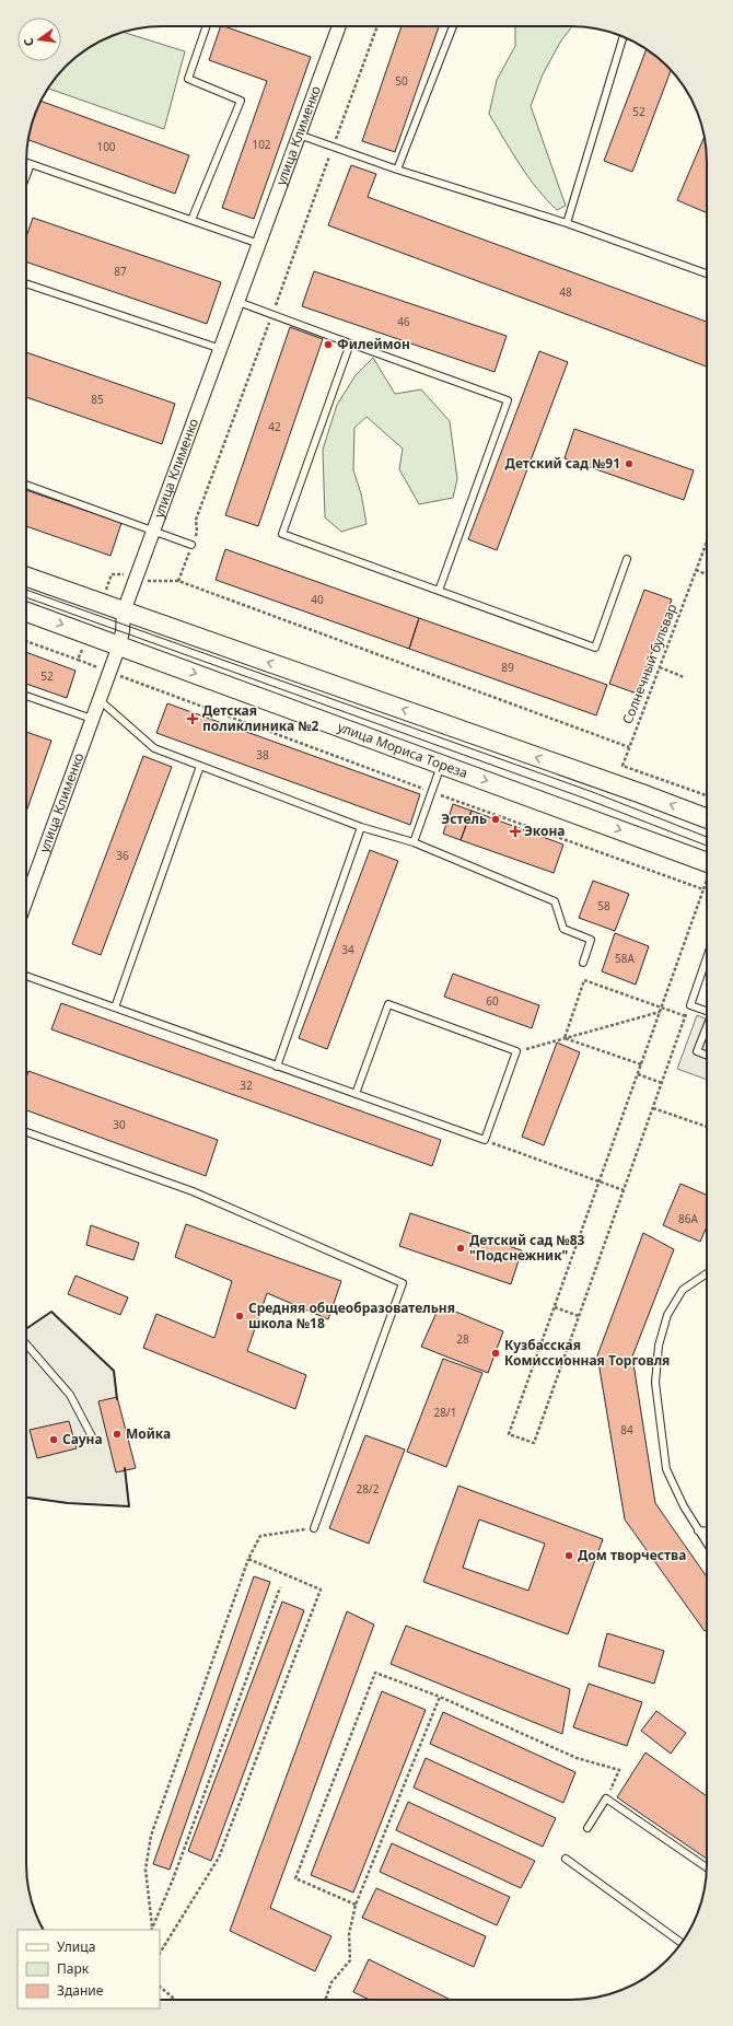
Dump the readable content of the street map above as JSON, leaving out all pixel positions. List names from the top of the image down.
{
  "streets": {
    "street": ["улица Клименко", "улица Мориса Тореза"],
    "path": ["Солнечный бульвар"]
  },
  "crossings": [
    ["улица Клименко", "улица Мориса Тореза"]
  ],
  "places": {
    "other": [
      "Филеймон",
      "Детский сад №91",
      "Эстель",
      "Детский сад №83 \"Подснежник\"",
      "Средняя общеобразовательня школа №18",
      "Кузбасская Комиссионная Торговля",
      "Мойка",
      "Сауна",
      "Дом творчества"
    ],
    "health": ["Детская поликлиника №2", "Экона"]
  },
  "house_numbers": [
    "50",
    "52",
    "102",
    "100",
    "87",
    "48",
    "46",
    "85",
    "42",
    "40",
    "89",
    "52",
    "38",
    "36",
    "58",
    "34",
    "58А",
    "60",
    "32",
    "30",
    "86А",
    "28",
    "28/1",
    "84",
    "28/2"
  ],
  "legend": ["Улица", "Парк", "Здание"],
  "north": "left"
}
